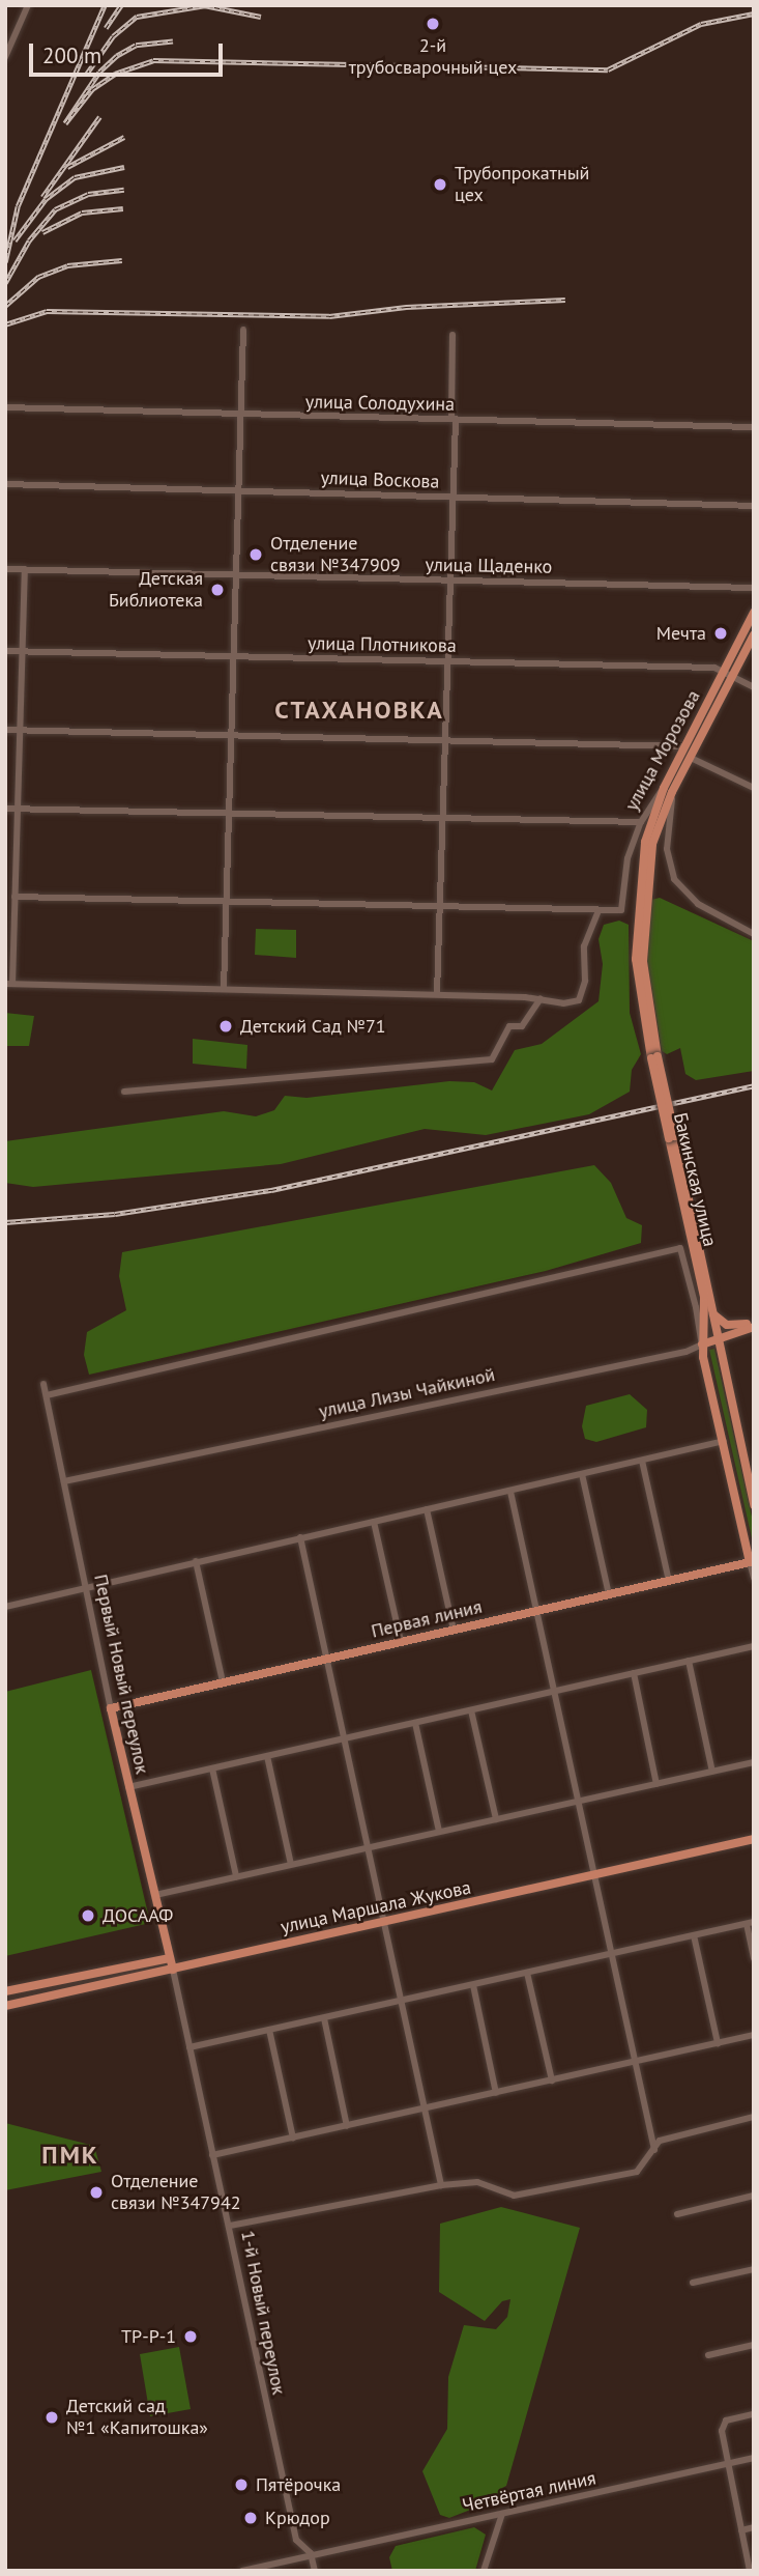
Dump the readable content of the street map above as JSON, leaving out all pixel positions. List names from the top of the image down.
{
  "streets": {
    "main road": [
      "улица Морозова",
      "Бакинская улица",
      "улица Лизы Чайкиной",
      "Первая линия",
      "Первый Новый переулок",
      "улица Маршала Жукова"
    ],
    "street": [
      "улица Солодухина",
      "улица Воскова",
      "улица Щаденко",
      "улица Плотникова",
      "1-й Новый переулок",
      "Четвёртая линия"
    ]
  },
  "crossings": [
    ["улица Плотникова", "улица Морозова"],
    ["улица Морозова", "Бакинская улица"],
    ["Бакинская улица", "улица Лизы Чайкиной"],
    ["Бакинская улица", "Первая линия"],
    ["улица Лизы Чайкиной", "Первый Новый переулок"],
    ["Первая линия", "Первый Новый переулок"],
    ["Первый Новый переулок", "улица Маршала Жукова"],
    ["Первый Новый переулок", "1-й Новый переулок"],
    ["улица Маршала Жукова", "1-й Новый переулок"],
    ["1-й Новый переулок", "Четвёртая линия"]
  ],
  "districts": ["СТАХАНОВКА", "ПМК"],
  "places": [
    "2-й трубосварочный цех",
    "Трубопрокатный цех",
    "Отделение связи №347909",
    "Детская Библиотека",
    "Мечта",
    "Детский Сад №71",
    "ДОСААФ",
    "Отделение связи №347942",
    "ТР-Р-1",
    "Детский сад №1 «Капитошка»",
    "Пятёрочка",
    "Крюдор"
  ],
  "scale_bar": "200 m"
}
